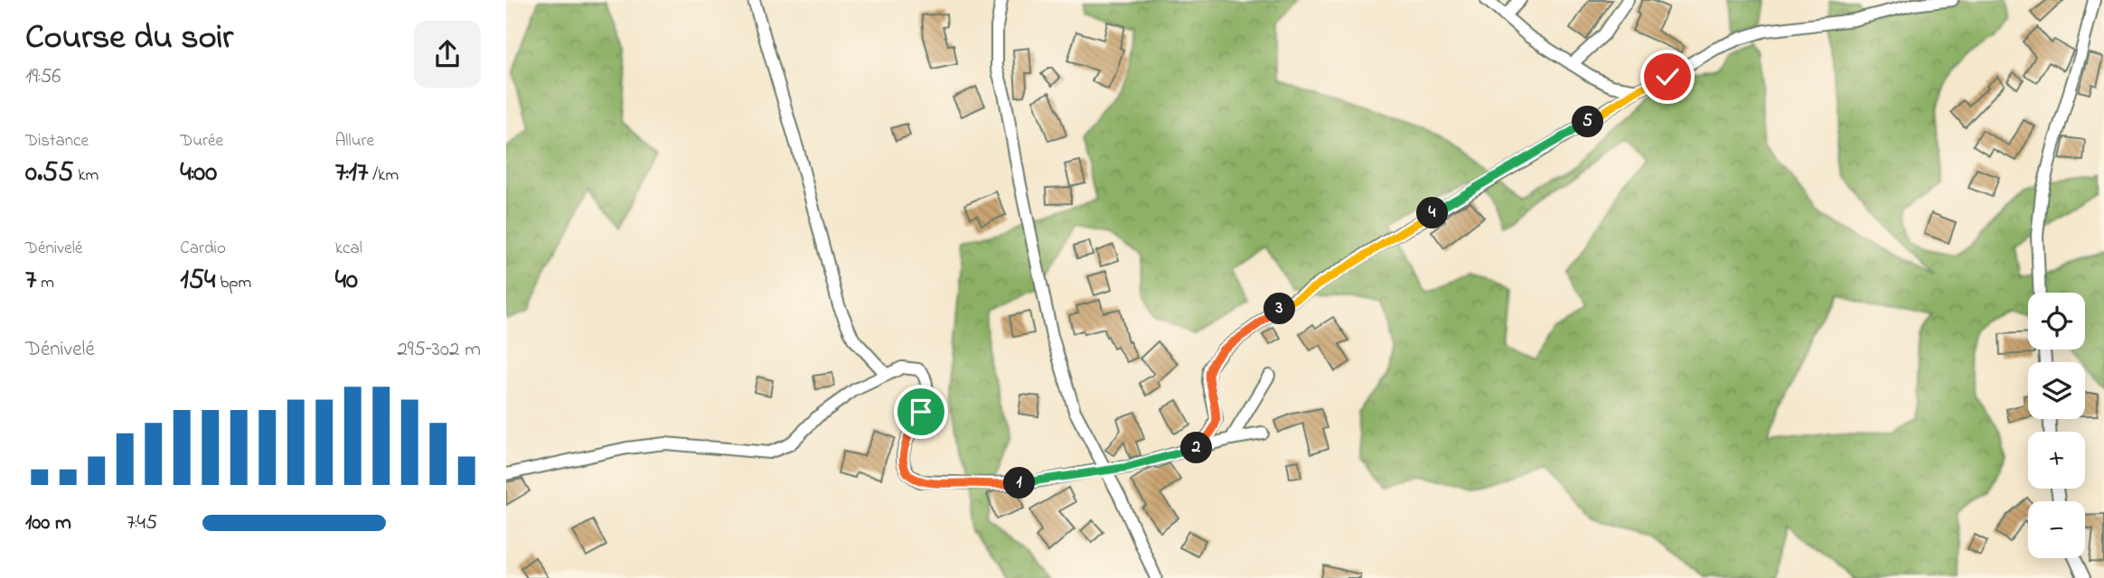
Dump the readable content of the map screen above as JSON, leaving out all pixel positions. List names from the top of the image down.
{
  "page": {
    "heading": ["Course du soir", "19:56"],
    "pins": [
      "5",
      "4",
      "3",
      "2",
      "1"
    ],
    "stats": [
      ["Distance", "0.55 km"],
      ["Durée", "4:00"],
      ["Allure", "7:17 /km"],
      ["Dénivelé", "7 m"],
      ["Cardio", "154 bpm"],
      ["kcal", "40"]
    ],
    "map_buttons": ["+", "−"],
    "chart": ["Dénivelé", "295–302 m"],
    "list": [
      {
        "name": "100 m",
        "note": "7:45"
      }
    ]
  }
}
